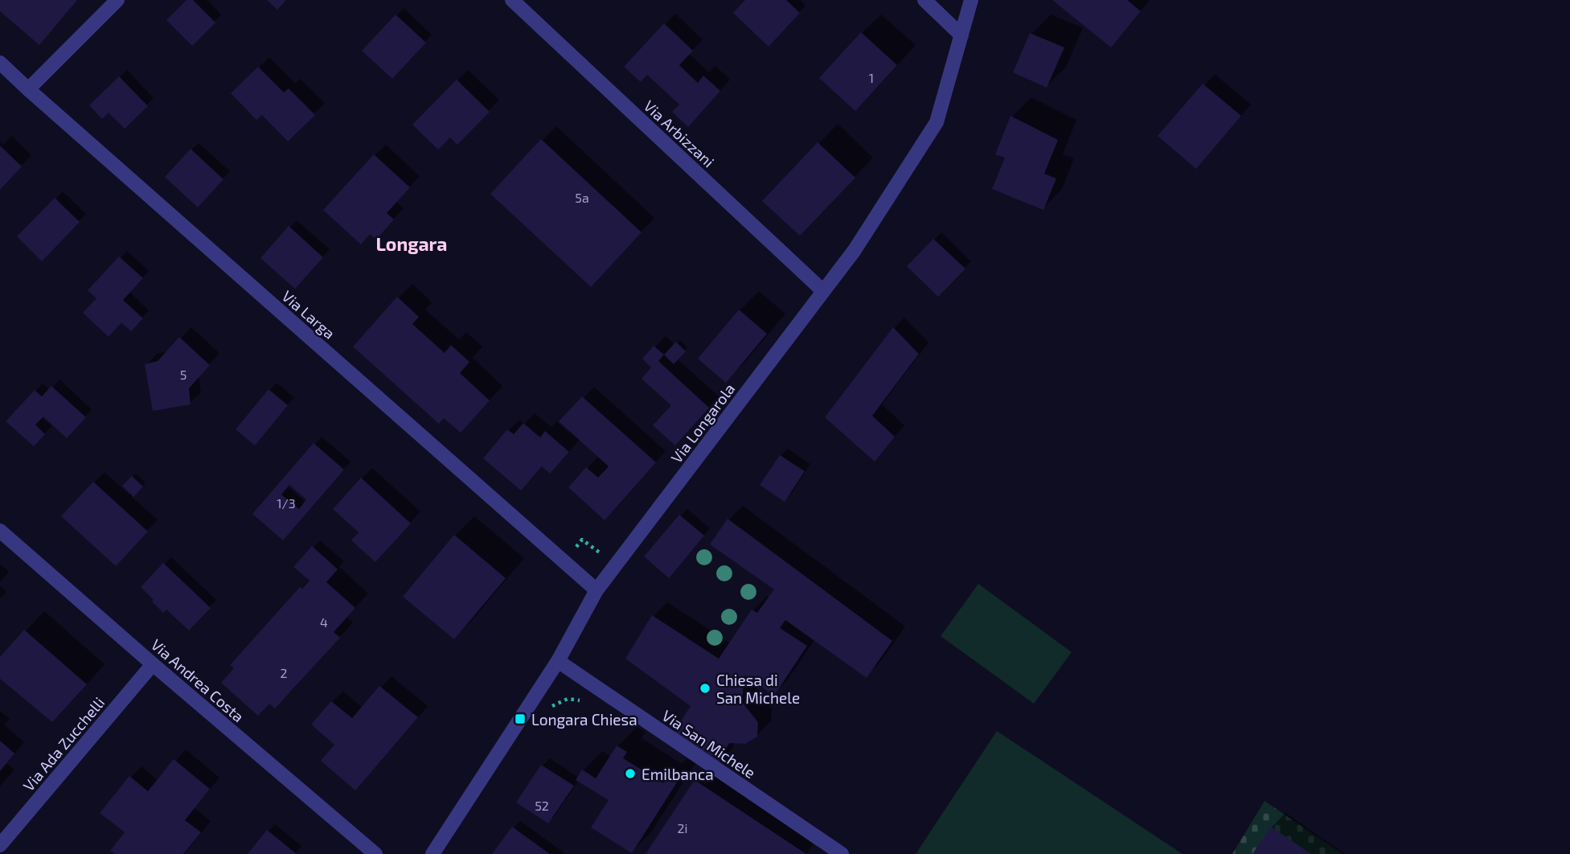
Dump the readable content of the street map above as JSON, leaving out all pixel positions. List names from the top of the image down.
{
  "streets": {
    "street": [
      "Via Arbizzani",
      "Via Larga",
      "Via Longarola",
      "Via Andrea Costa",
      "Via Ada Zucchelli",
      "Via San Michele"
    ]
  },
  "crossings": [
    ["Via Arbizzani", "Via Longarola"],
    ["Via Larga", "Via Longarola"],
    ["Via Longarola", "Via San Michele"],
    ["Via Andrea Costa", "Via Ada Zucchelli"]
  ],
  "districts": ["Longara"],
  "places": {
    "other": ["Chiesa di San Michele", "Emilbanca"],
    "transit": ["Longara Chiesa"]
  },
  "house_numbers": [
    "1",
    "5a",
    "5",
    "1/3",
    "4",
    "2",
    "52",
    "2i"
  ]
}
